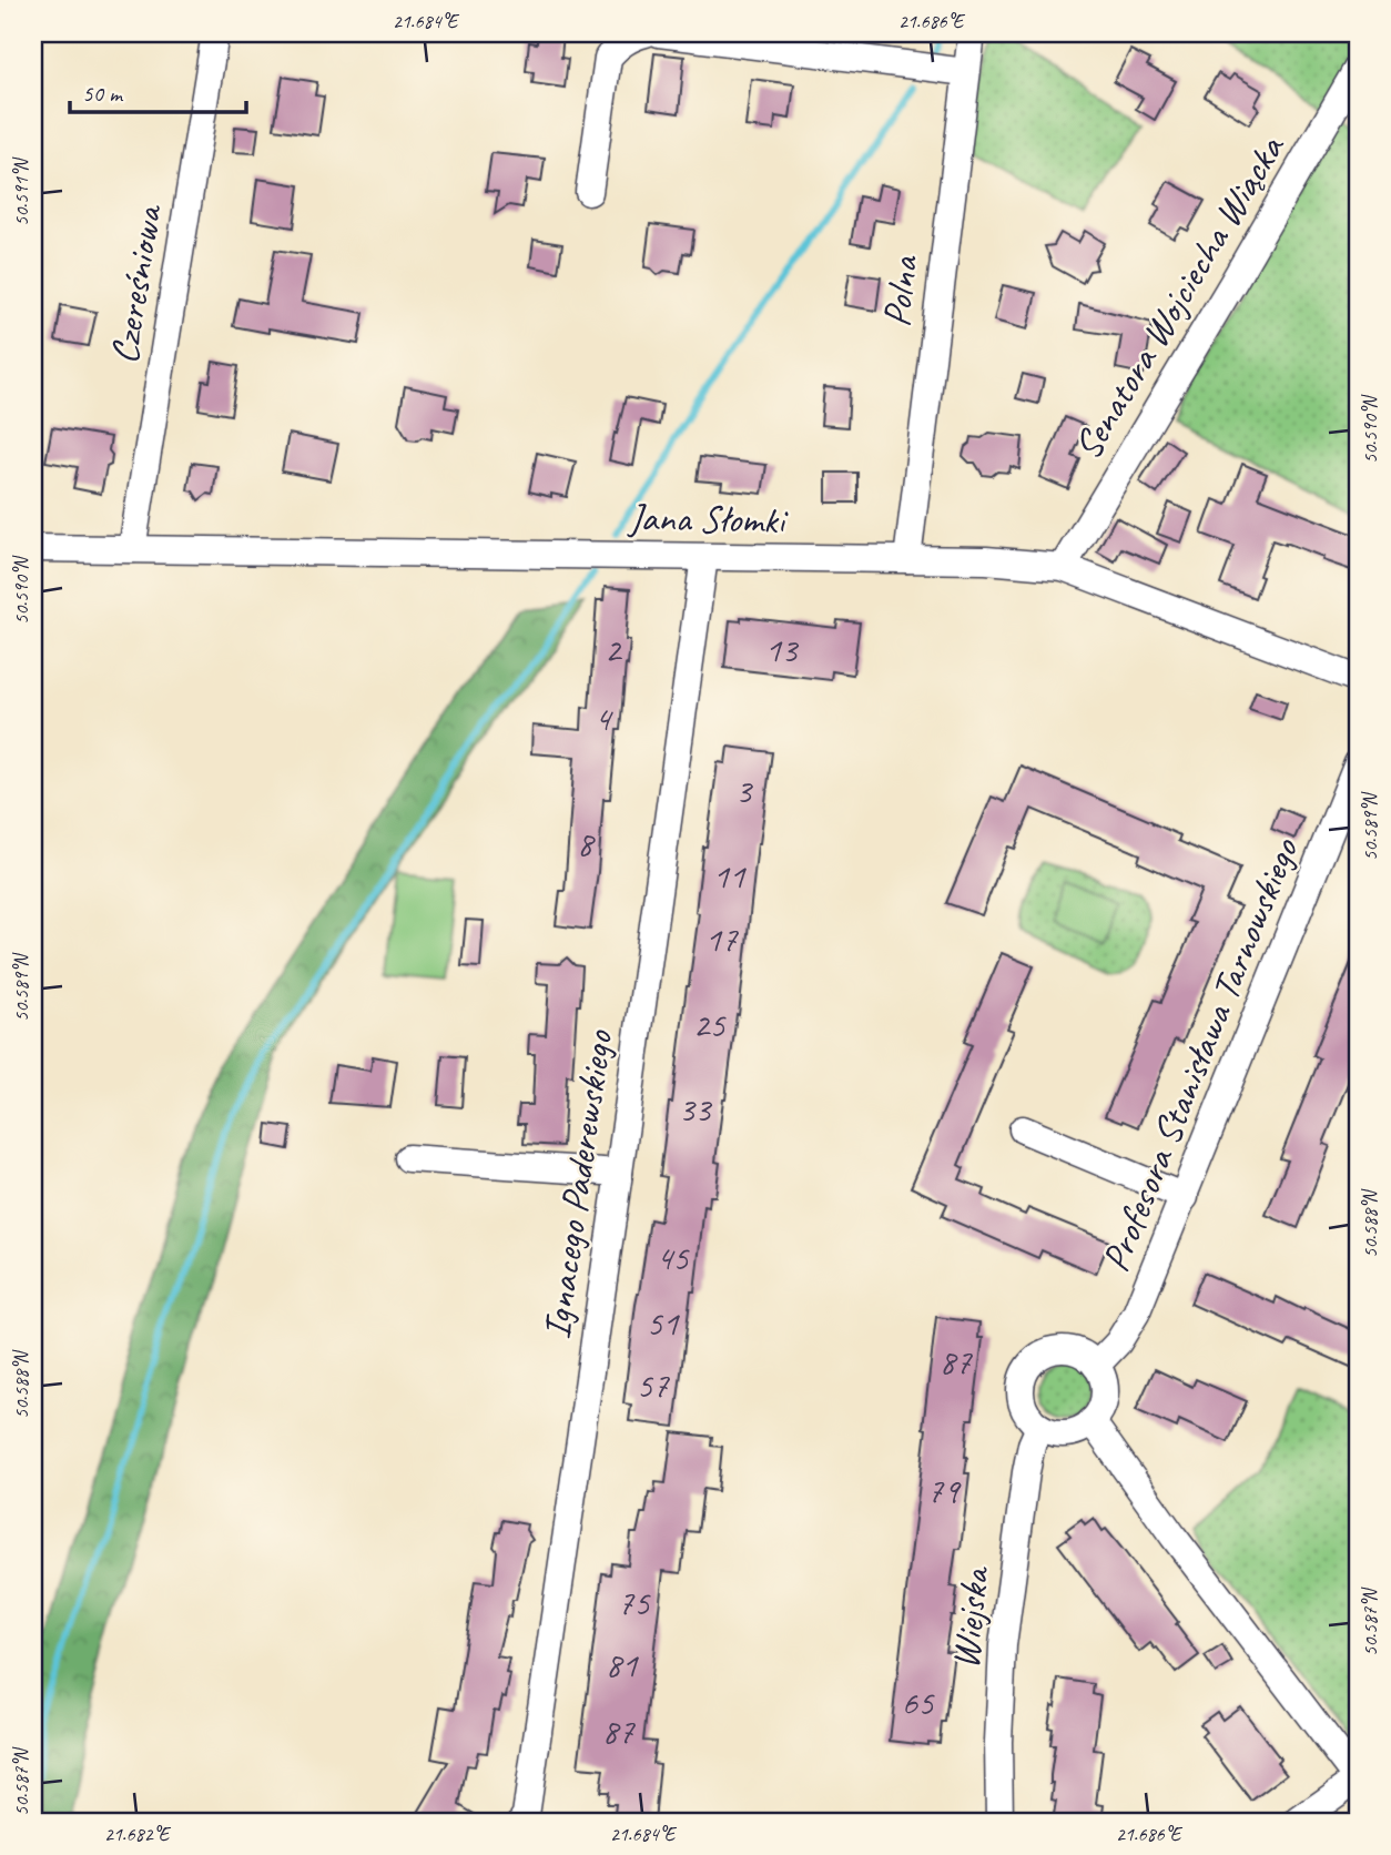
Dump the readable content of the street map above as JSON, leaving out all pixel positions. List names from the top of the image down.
{
  "streets": {
    "street": [
      "Czereśniowa",
      "Polna",
      "Senatora Wojciecha Wiącka",
      "Jana Słomki",
      "Profesora Stanisława Tarnowskiego",
      "Ignacego Paderewskiego",
      "Wiejska"
    ]
  },
  "crossings": [
    ["Czereśniowa", "Jana Słomki"],
    ["Polna", "Jana Słomki"],
    ["Senatora Wojciecha Wiącka", "Jana Słomki"],
    ["Jana Słomki", "Ignacego Paderewskiego"],
    ["Profesora Stanisława Tarnowskiego", "Wiejska"]
  ],
  "house_numbers": [
    "2",
    "13",
    "4",
    "3",
    "8",
    "11",
    "17",
    "25",
    "33",
    "45",
    "51",
    "87",
    "57",
    "79",
    "75",
    "81",
    "65",
    "87"
  ],
  "scale_bar": "50 m",
  "coordinates": [
    "21.684°E",
    "21.686°E",
    "50.591°N",
    "50.590°N",
    "50.589°N",
    "50.588°N",
    "50.587°N",
    "21.682°E"
  ]
}
